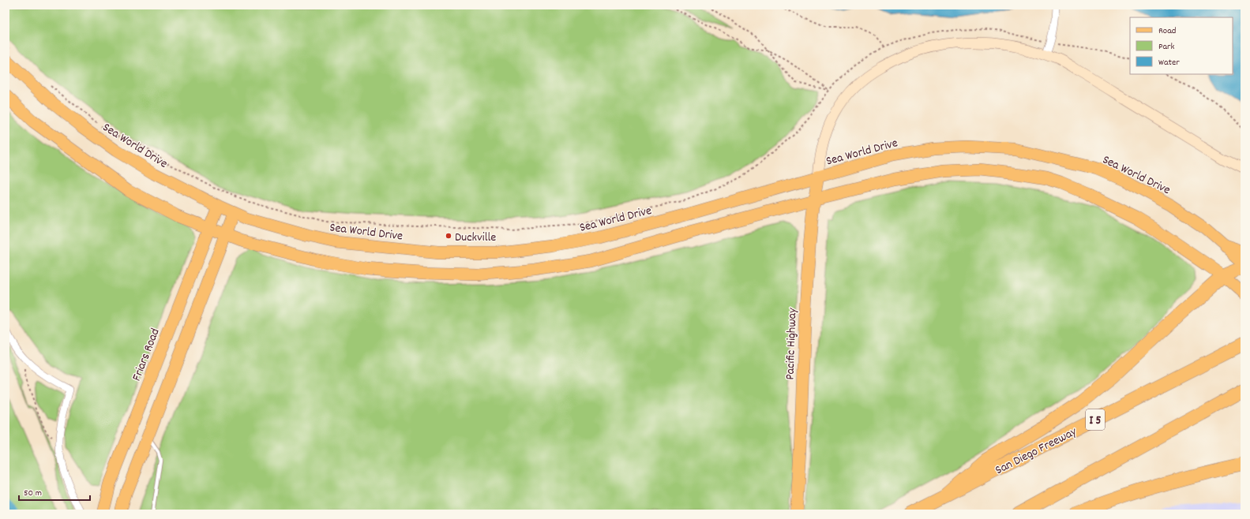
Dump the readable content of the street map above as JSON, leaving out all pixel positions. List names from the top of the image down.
{
  "streets": {
    "highway": ["I 5", "San Diego Freeway"],
    "main road": ["Sea World Drive", "Pacific Highway", "Friars Road"]
  },
  "crossings": [
    ["Sea World Drive", "Pacific Highway"],
    ["Sea World Drive", "Friars Road"]
  ],
  "places": ["Duckville"],
  "legend": ["Road", "Park", "Water"],
  "scale_bar": "50 m"
}
